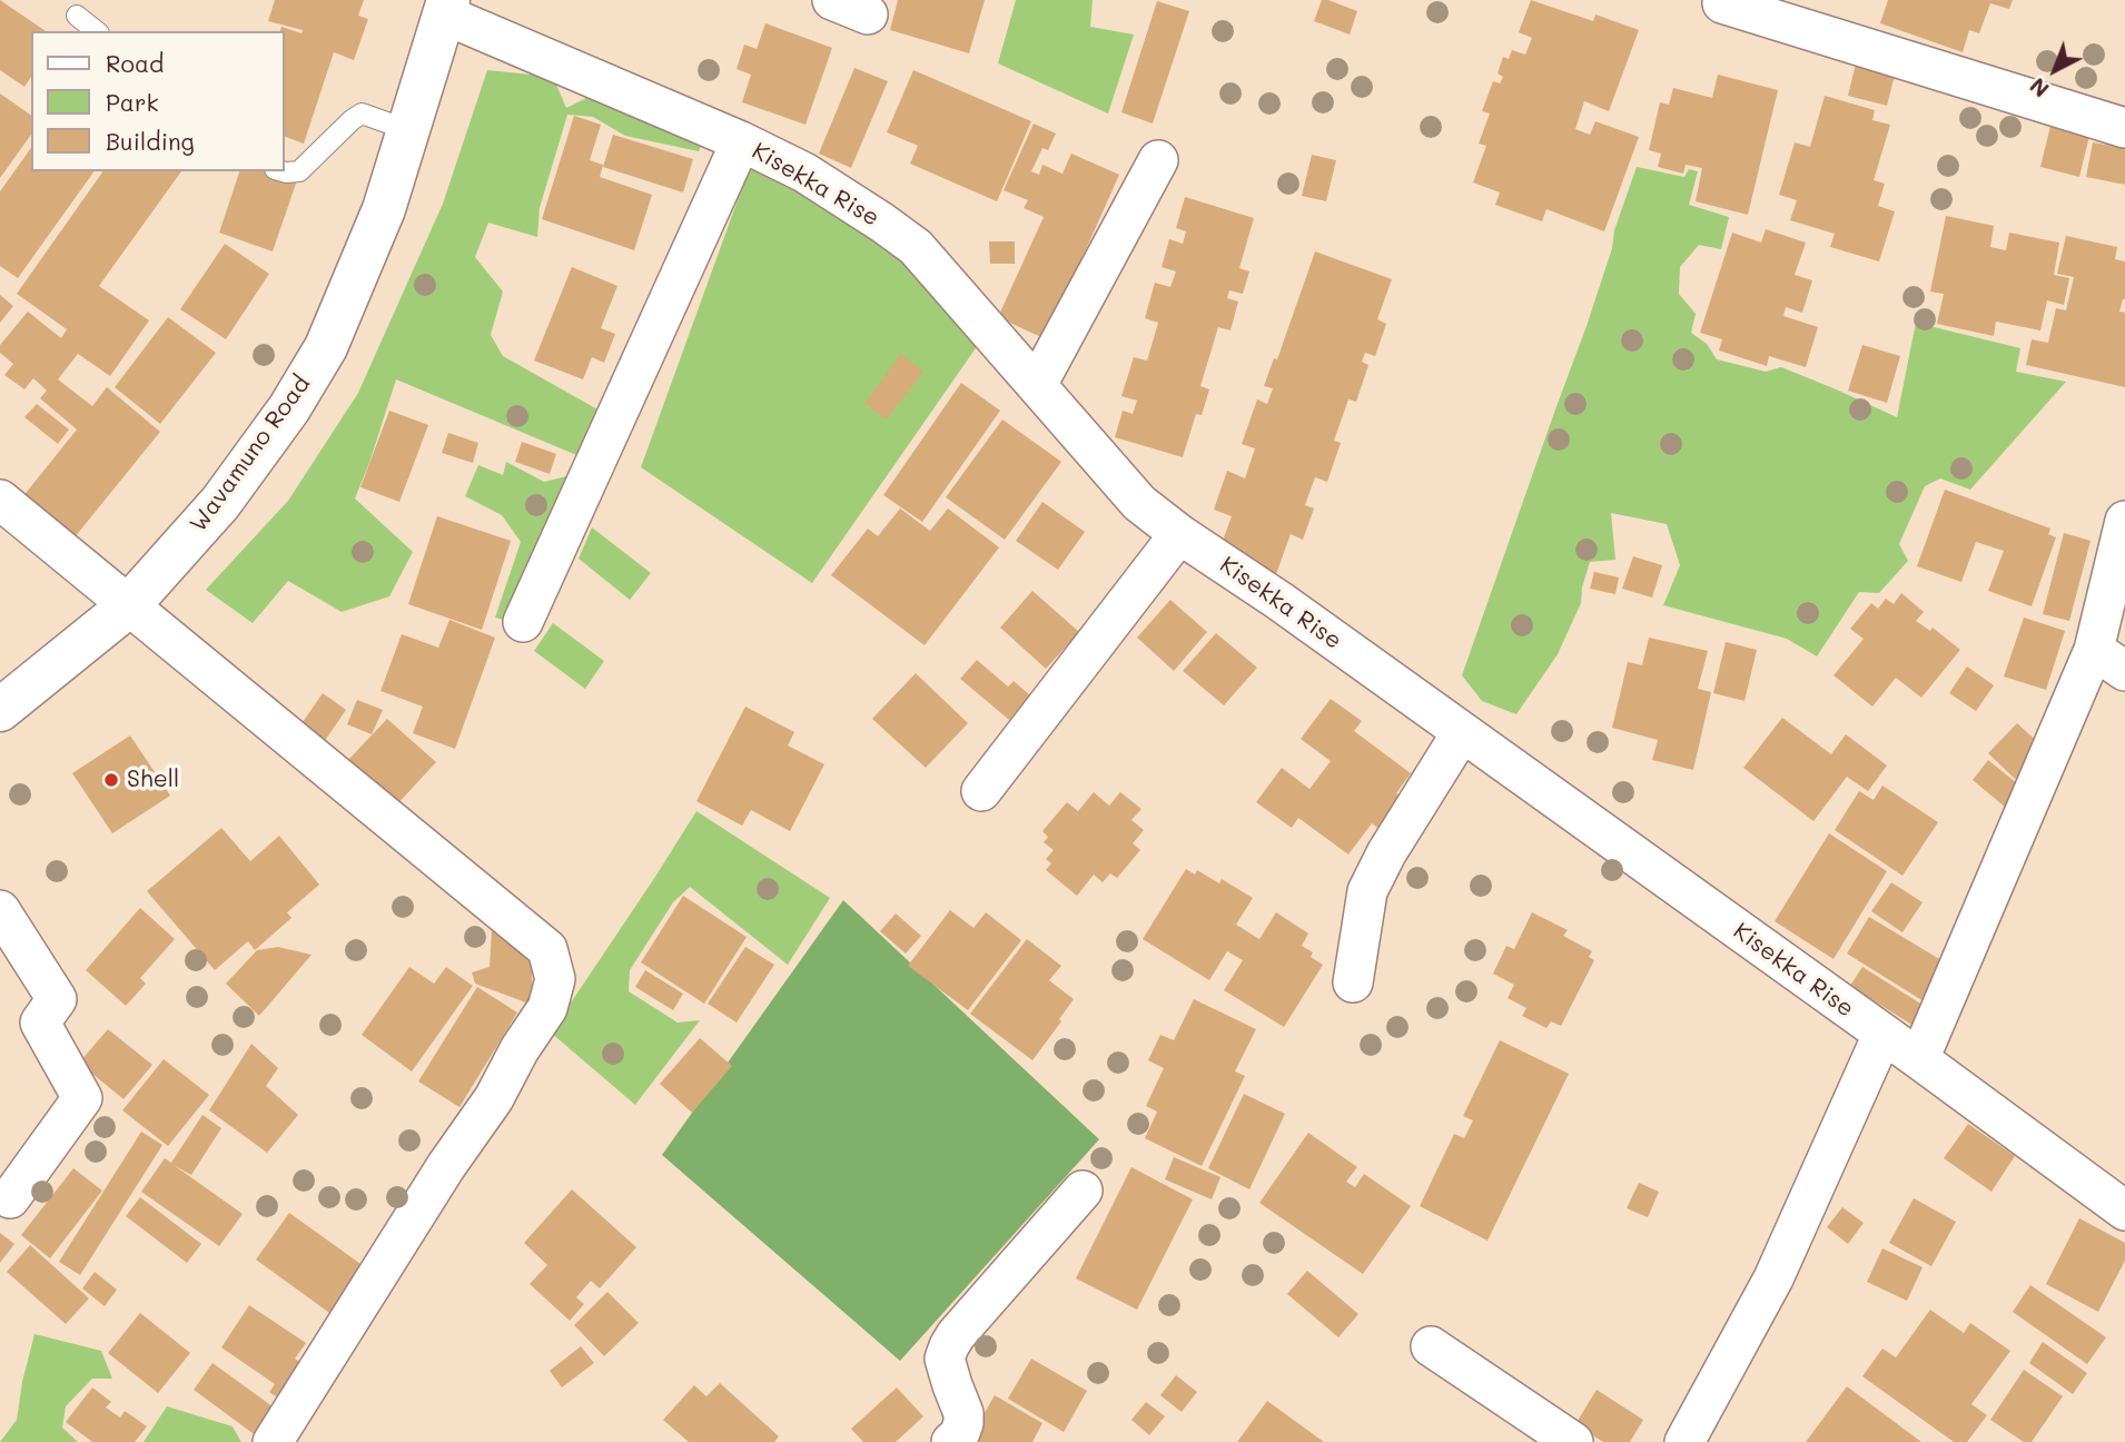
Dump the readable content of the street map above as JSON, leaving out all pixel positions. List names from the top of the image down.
{
  "streets": {
    "main road": ["Wavamuno Road"],
    "street": ["Kisekka Rise"]
  },
  "crossings": [
    ["Kisekka Rise", "Wavamuno Road"]
  ],
  "places": ["Shell"],
  "legend": ["Road", "Park", "Building"],
  "north": "bottom left"
}
